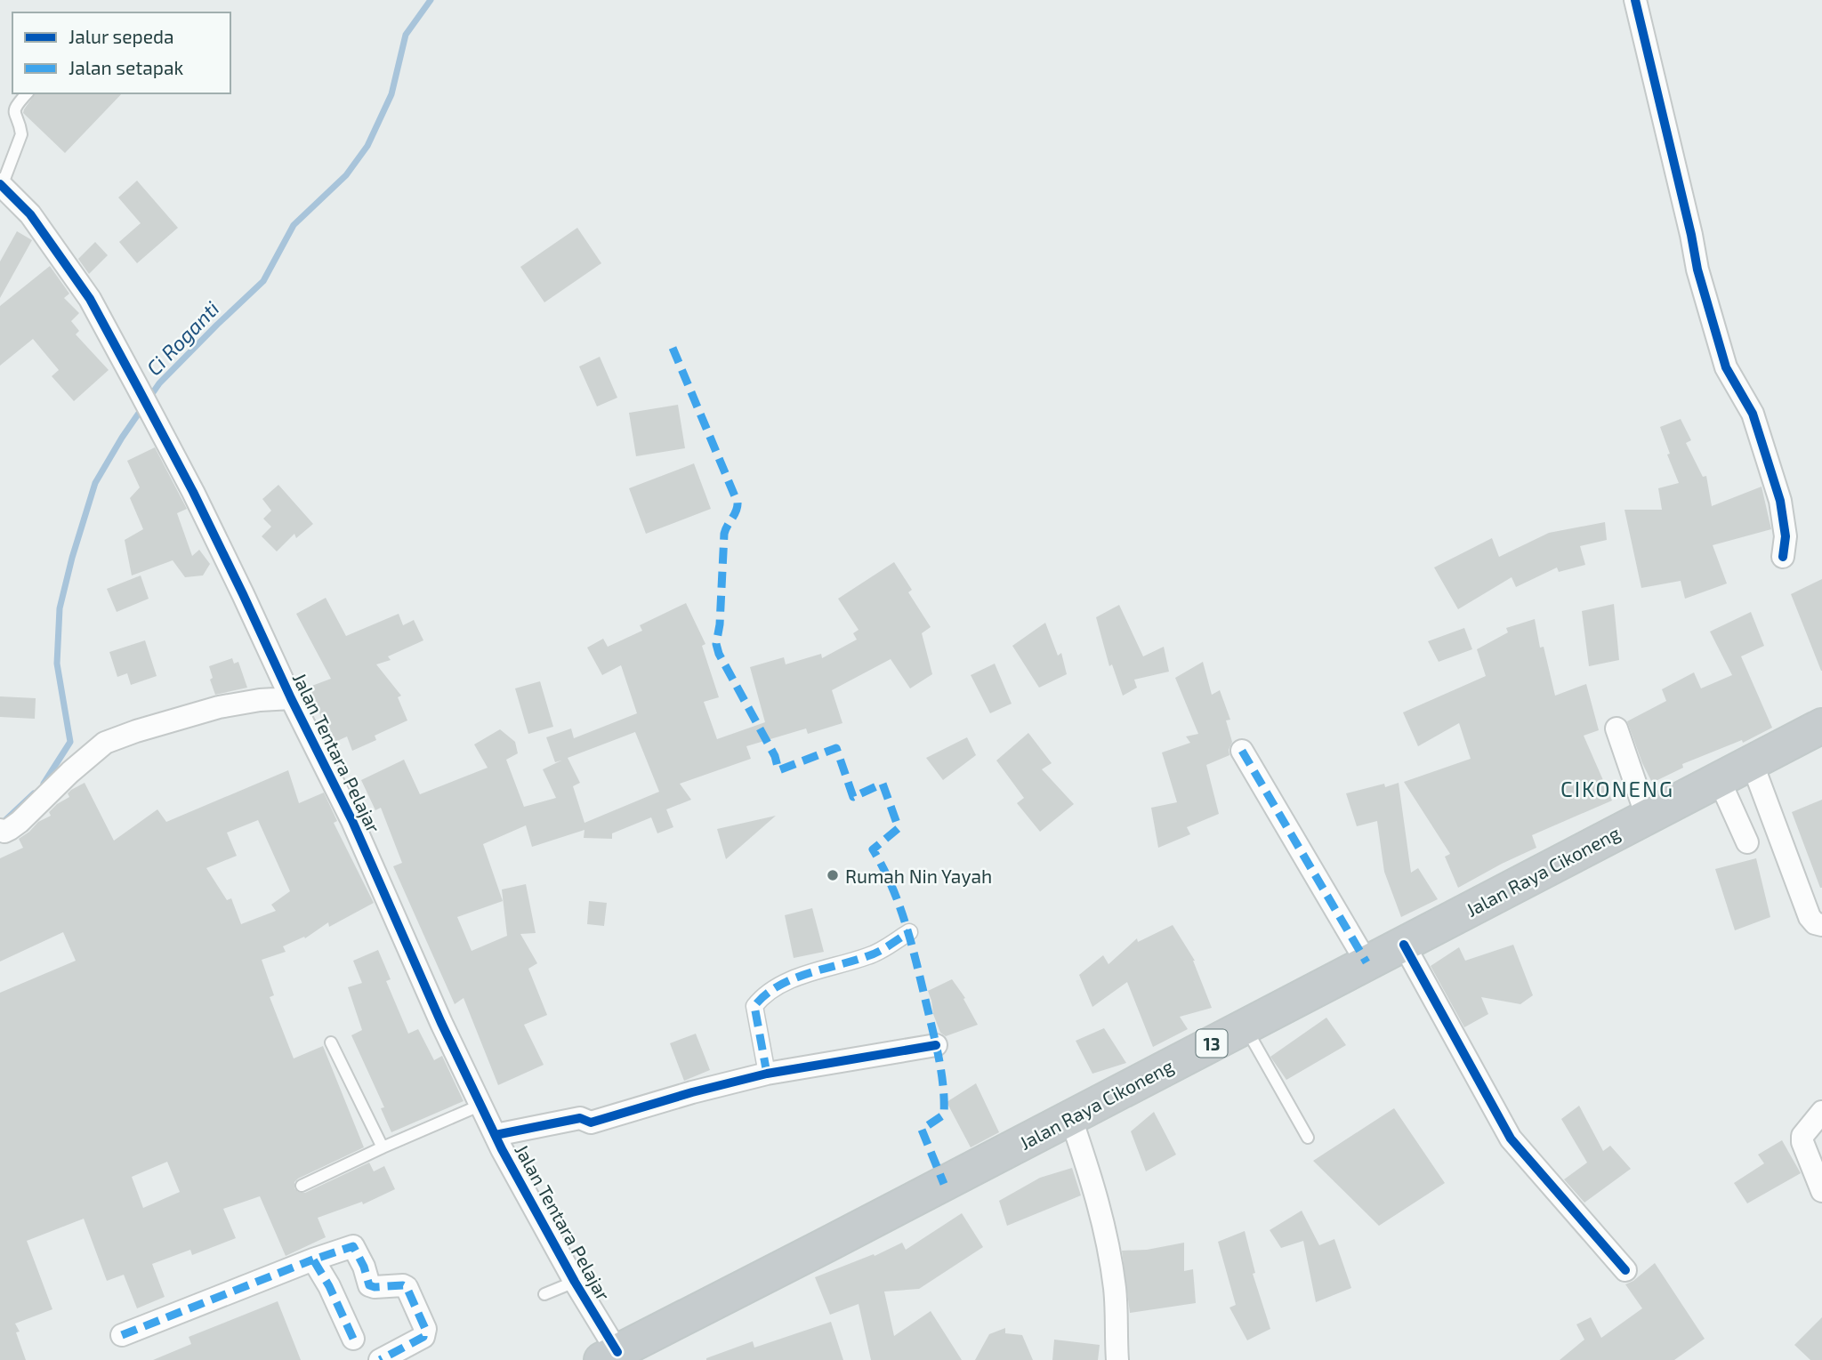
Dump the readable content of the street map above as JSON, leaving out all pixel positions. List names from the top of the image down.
{
  "streets": {
    "highway": ["Jalan Raya Cikoneng", "13"],
    "street": ["Jalan Tentara Pelajar"]
  },
  "crossings": [
    ["Jalan Tentara Pelajar", "Jalan Raya Cikoneng"]
  ],
  "districts": ["CIKONENG"],
  "water": ["Ci Roganti"],
  "places": ["Rumah Nin Yayah"],
  "legend": ["Jalur sepeda", "Jalan setapak"]
}
